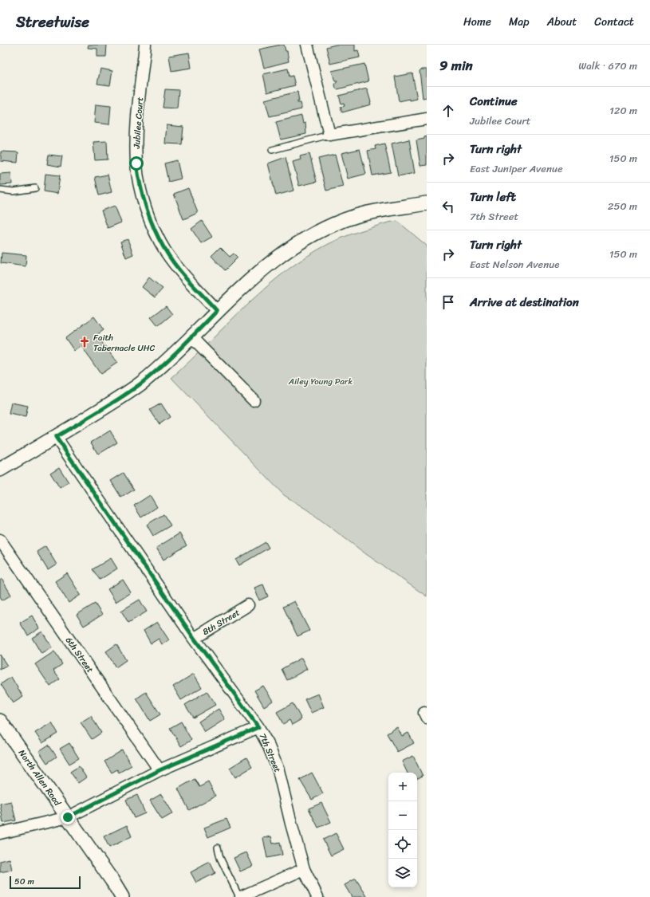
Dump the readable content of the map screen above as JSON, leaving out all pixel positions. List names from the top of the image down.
{
  "streets": {
    "street": [
      "Jubilee Court",
      "8th Street",
      "6th Street",
      "7th Street",
      "North Allen Road"
    ]
  },
  "crossings": [
    ["8th Street", "7th Street"]
  ],
  "parks": ["Ailey Young Park"],
  "places": {
    "church": ["Faith Tabernacle UHC"]
  },
  "scale_bar": "50 m",
  "page": {
    "header": "Streetwise",
    "nav": [
      "Home",
      "Map",
      "About",
      "Contact"
    ],
    "heading": ["9 min", "Walk · 670 m"],
    "list": [
      ["Continue", "Jubilee Court", "120 m"],
      ["Turn right", "East Juniper Avenue", "150 m"],
      ["Turn left", "7th Street", "250 m"],
      ["Turn right", "East Nelson Avenue", "150 m"],
      "Arrive at destination"
    ],
    "map_buttons": ["+", "−"],
    "scale": "50 m"
  }
}
